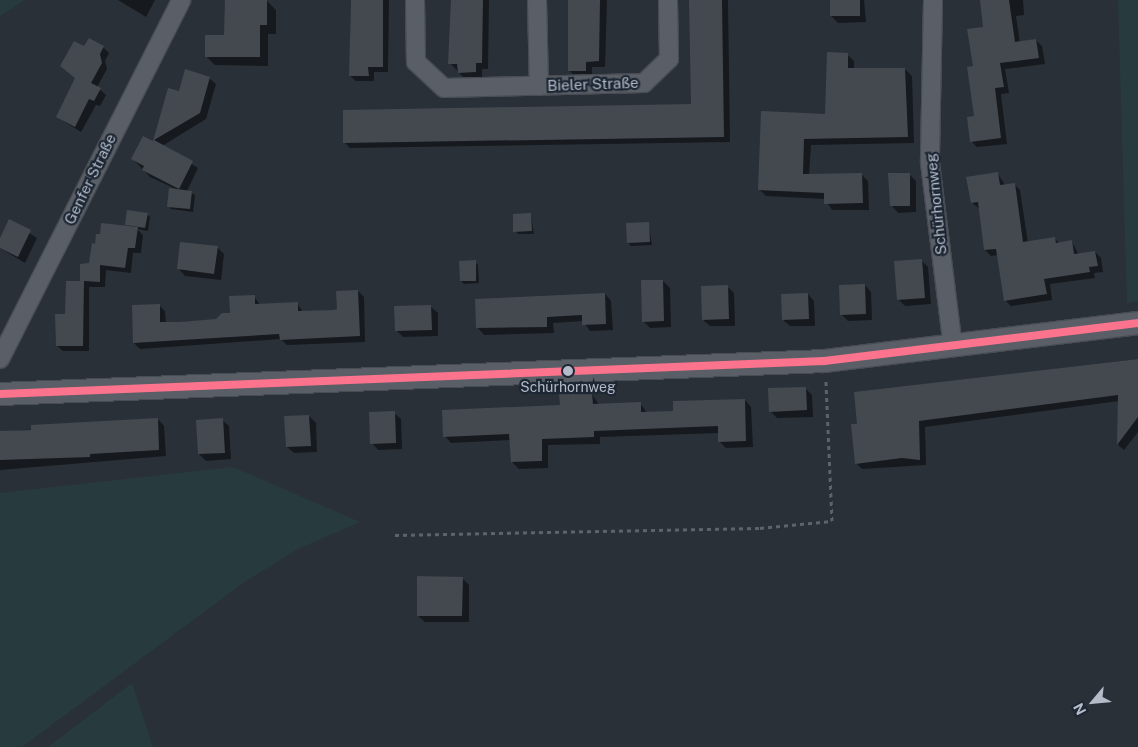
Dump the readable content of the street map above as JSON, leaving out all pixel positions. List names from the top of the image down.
{
  "streets": {
    "street": ["Bieler Straße", "Genfer Straße", "Schürhornweg"]
  },
  "places": ["Schürhornweg"],
  "north": "bottom left"
}
